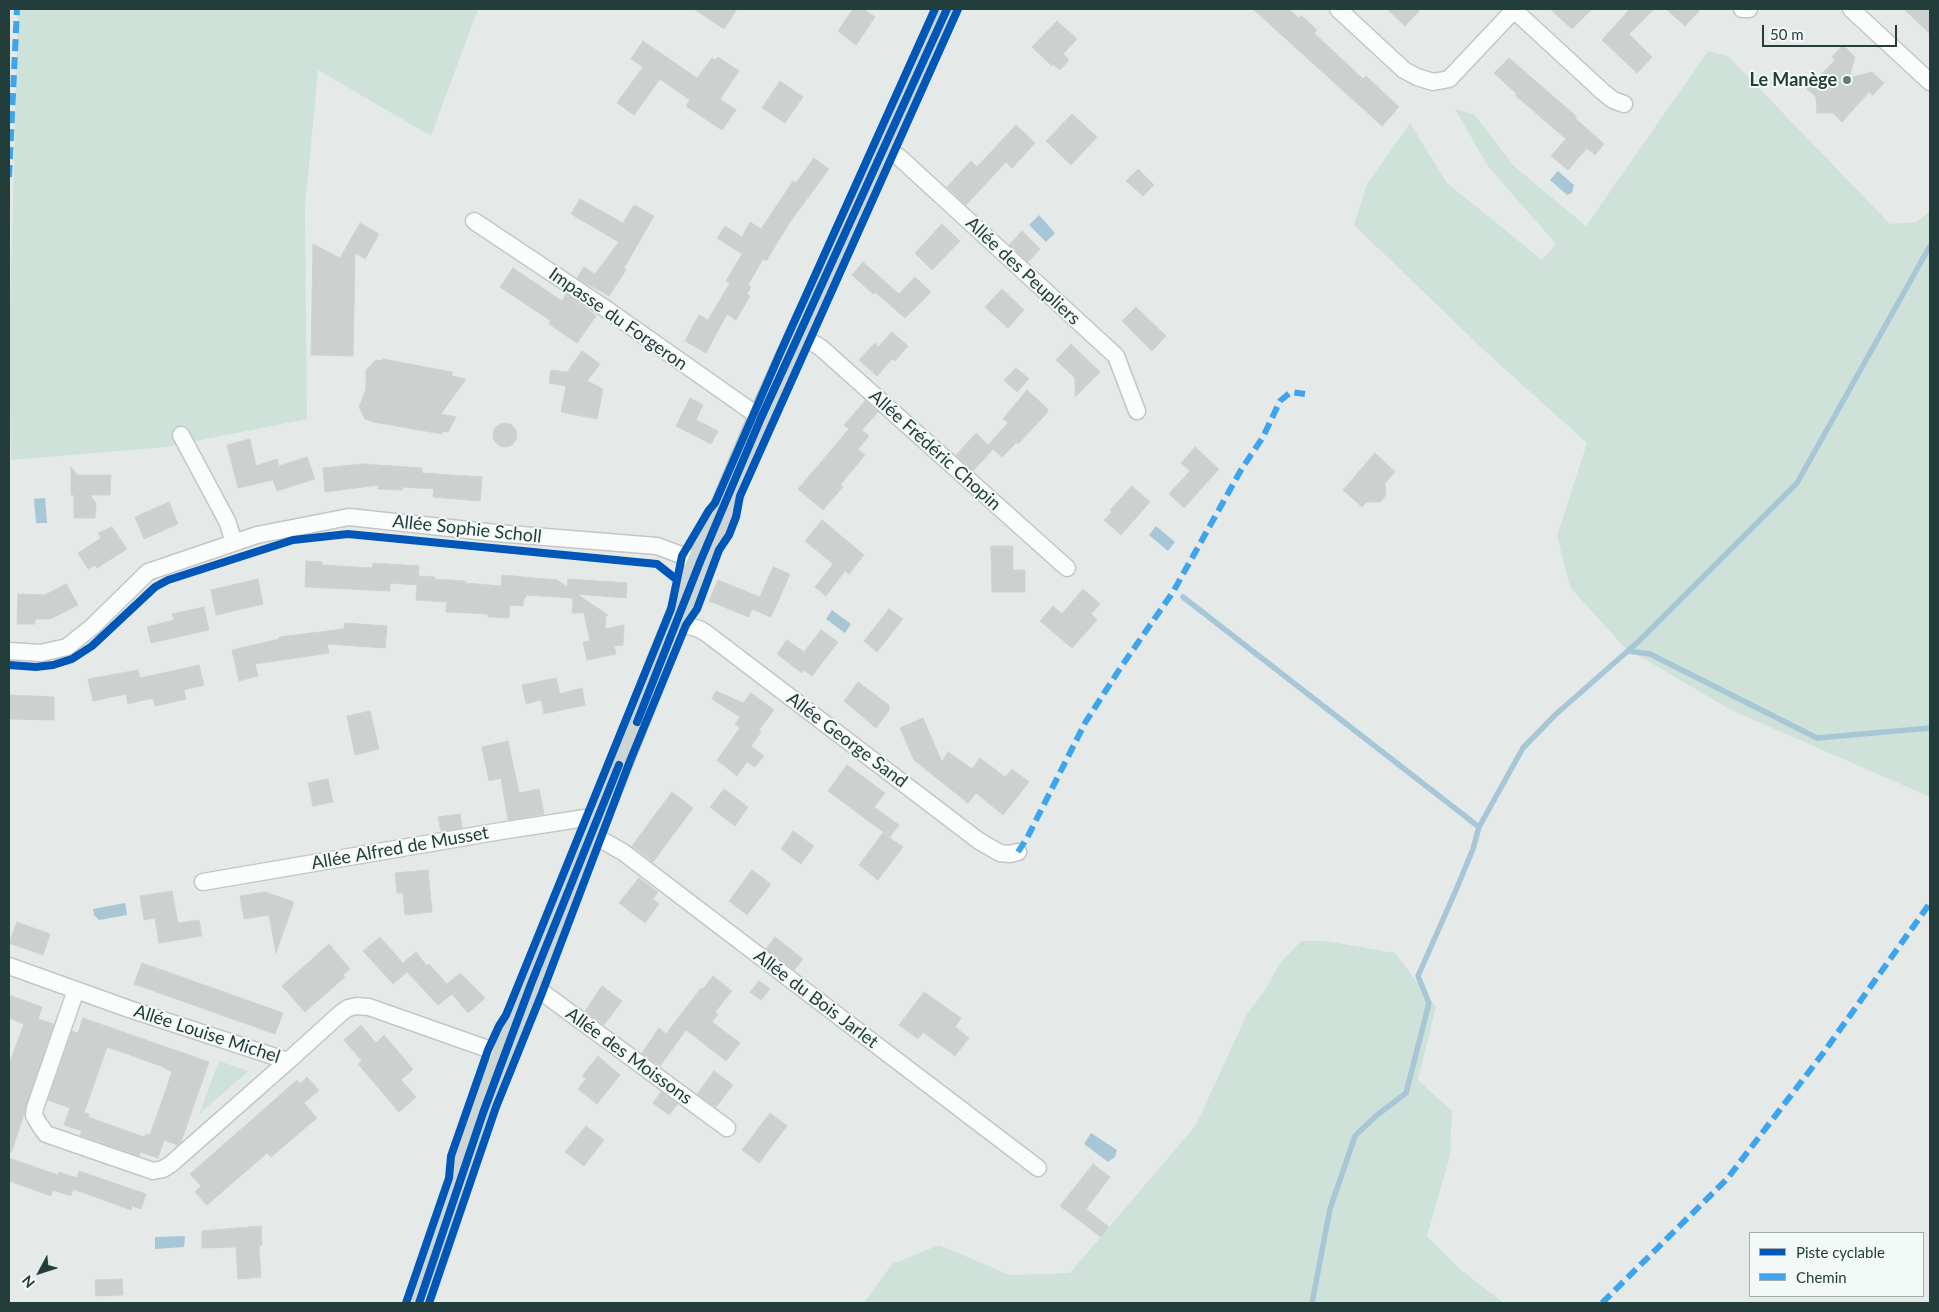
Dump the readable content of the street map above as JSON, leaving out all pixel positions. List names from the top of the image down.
{
  "streets": {
    "street": [
      "Allée des Peupliers",
      "Impasse du Forgeron",
      "Allée Frédéric Chopin",
      "Allée Sophie Scholl",
      "Allée George Sand",
      "Allée Alfred de Musset",
      "Allée du Bois Jarlet",
      "Allée Louise Michel",
      "Allée des Moissons"
    ]
  },
  "crossings": [
    ["Allée Alfred de Musset", "Allée du Bois Jarlet"]
  ],
  "places": ["Le Manège"],
  "legend": ["Piste cyclable", "Chemin"],
  "scale_bar": "50 m",
  "north": "bottom left"
}
